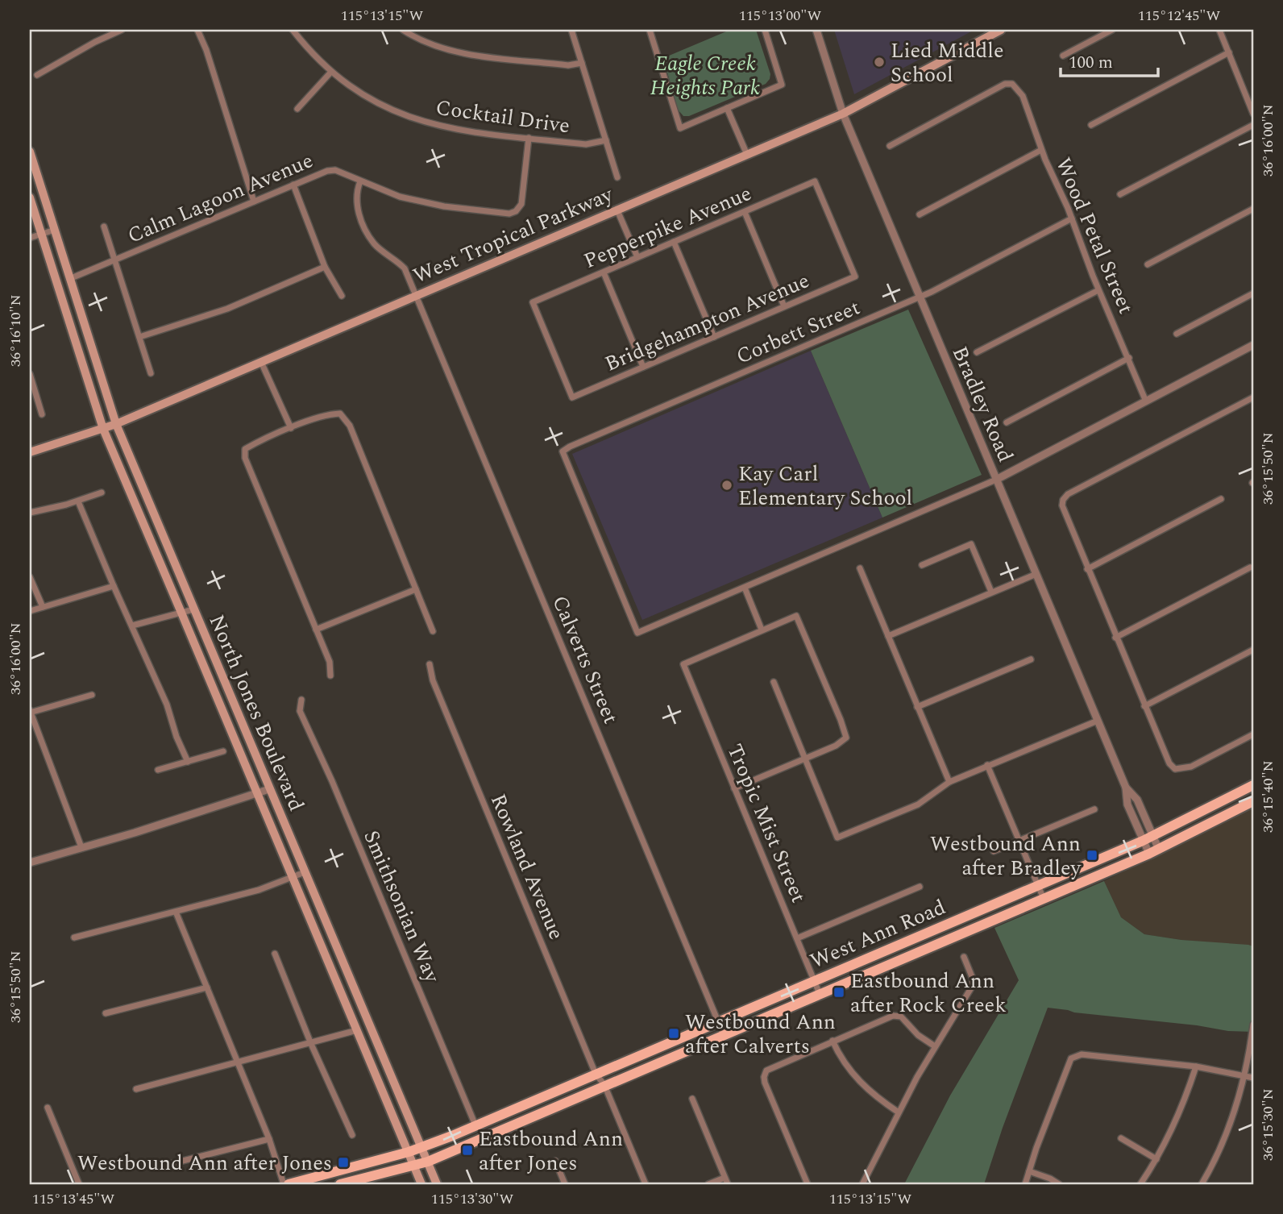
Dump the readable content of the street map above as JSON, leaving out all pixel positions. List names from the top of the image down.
{
  "streets": {
    "main road": ["West Tropical Parkway", "North Jones Boulevard", "West Ann Road"],
    "street": [
      "Cocktail Drive",
      "Calm Lagoon Avenue",
      "Pepperpike Avenue",
      "Wood Petal Street",
      "Bridgehampton Avenue",
      "Corbett Street",
      "Bradley Road",
      "Calverts Street",
      "Tropic Mist Street",
      "Rowland Avenue",
      "Smithsonian Way"
    ]
  },
  "crossings": [
    ["Cocktail Drive", "Calm Lagoon Avenue"],
    ["Calm Lagoon Avenue", "Calverts Street"],
    ["Calm Lagoon Avenue", "North Jones Boulevard"],
    ["Pepperpike Avenue", "Bridgehampton Avenue"],
    ["West Tropical Parkway", "Bradley Road"],
    ["West Tropical Parkway", "Calverts Street"],
    ["West Tropical Parkway", "North Jones Boulevard"],
    ["Wood Petal Street", "Corbett Street"],
    ["Corbett Street", "Bradley Road"],
    ["Bradley Road", "West Ann Road"],
    ["Calverts Street", "West Ann Road"],
    ["North Jones Boulevard", "West Ann Road"],
    ["Tropic Mist Street", "West Ann Road"],
    ["Rowland Avenue", "West Ann Road"],
    ["Smithsonian Way", "West Ann Road"]
  ],
  "parks": ["Eagle Creek Heights Park"],
  "places": {
    "other": ["Lied Middle School", "Kay Carl Elementary School"],
    "transit": [
      "Westbound Ann after Bradley",
      "Eastbound Ann after Rock Creek",
      "Westbound Ann after Calverts",
      "Eastbound Ann after Jones",
      "Westbound Ann after Jones"
    ]
  },
  "scale_bar": "100 m",
  "coordinates": [
    "115°13'15\"W",
    "115°13'00\"W",
    "115°12'45\"W",
    "36°16'00\"N",
    "36°16'10\"N",
    "36°15'50\"N",
    "36°15'40\"N",
    "36°15'30\"N",
    "115°13'45\"W",
    "115°13'30\"W"
  ]
}
